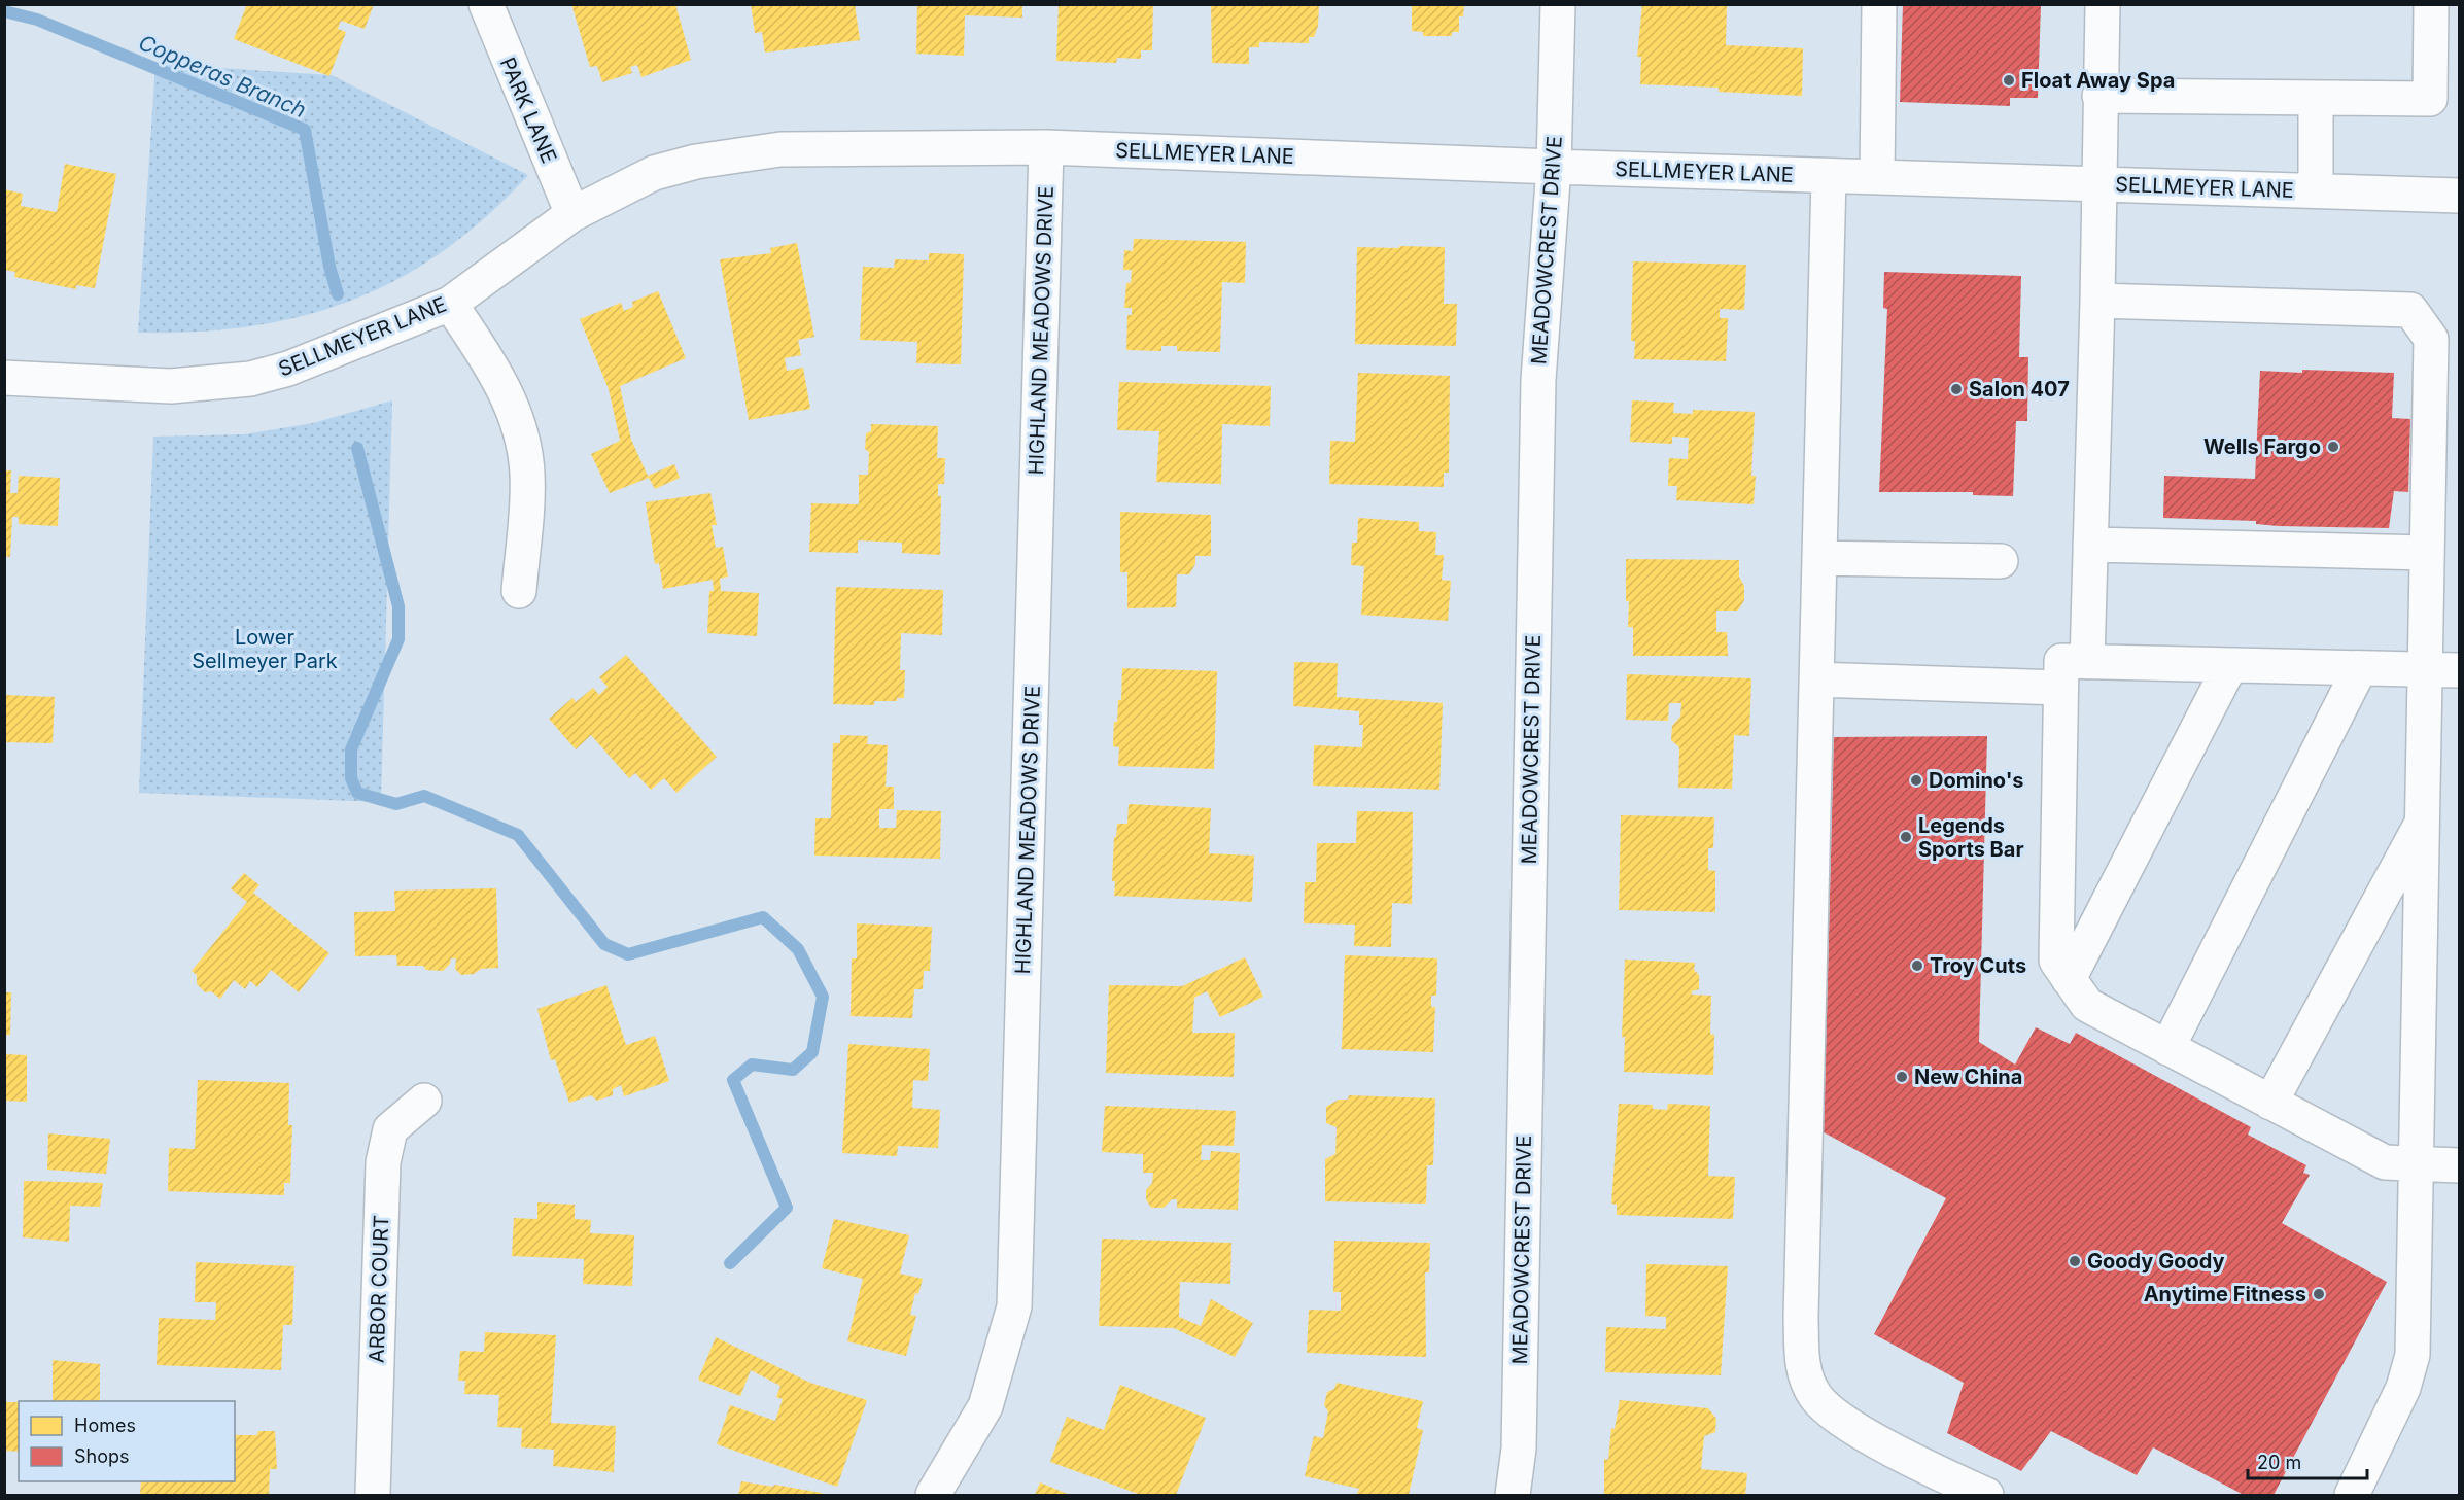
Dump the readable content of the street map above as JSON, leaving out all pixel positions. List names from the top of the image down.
{
  "streets": {
    "street": [
      "PARK LANE",
      "SELLMEYER LANE",
      "MEADOWCREST DRIVE",
      "HIGHLAND MEADOWS DRIVE",
      "ARBOR COURT"
    ]
  },
  "crossings": [
    ["PARK LANE", "SELLMEYER LANE"],
    ["SELLMEYER LANE", "MEADOWCREST DRIVE"],
    ["SELLMEYER LANE", "HIGHLAND MEADOWS DRIVE"]
  ],
  "water": ["Copperas Branch"],
  "parks": ["Lower Sellmeyer Park"],
  "places": [
    "Float Away Spa",
    "Salon 407",
    "Wells Fargo",
    "Domino's",
    "Legends Sports Bar",
    "Troy Cuts",
    "New China",
    "Goody Goody",
    "Anytime Fitness"
  ],
  "legend": ["Homes", "Shops"],
  "scale_bar": "20 m"
}
